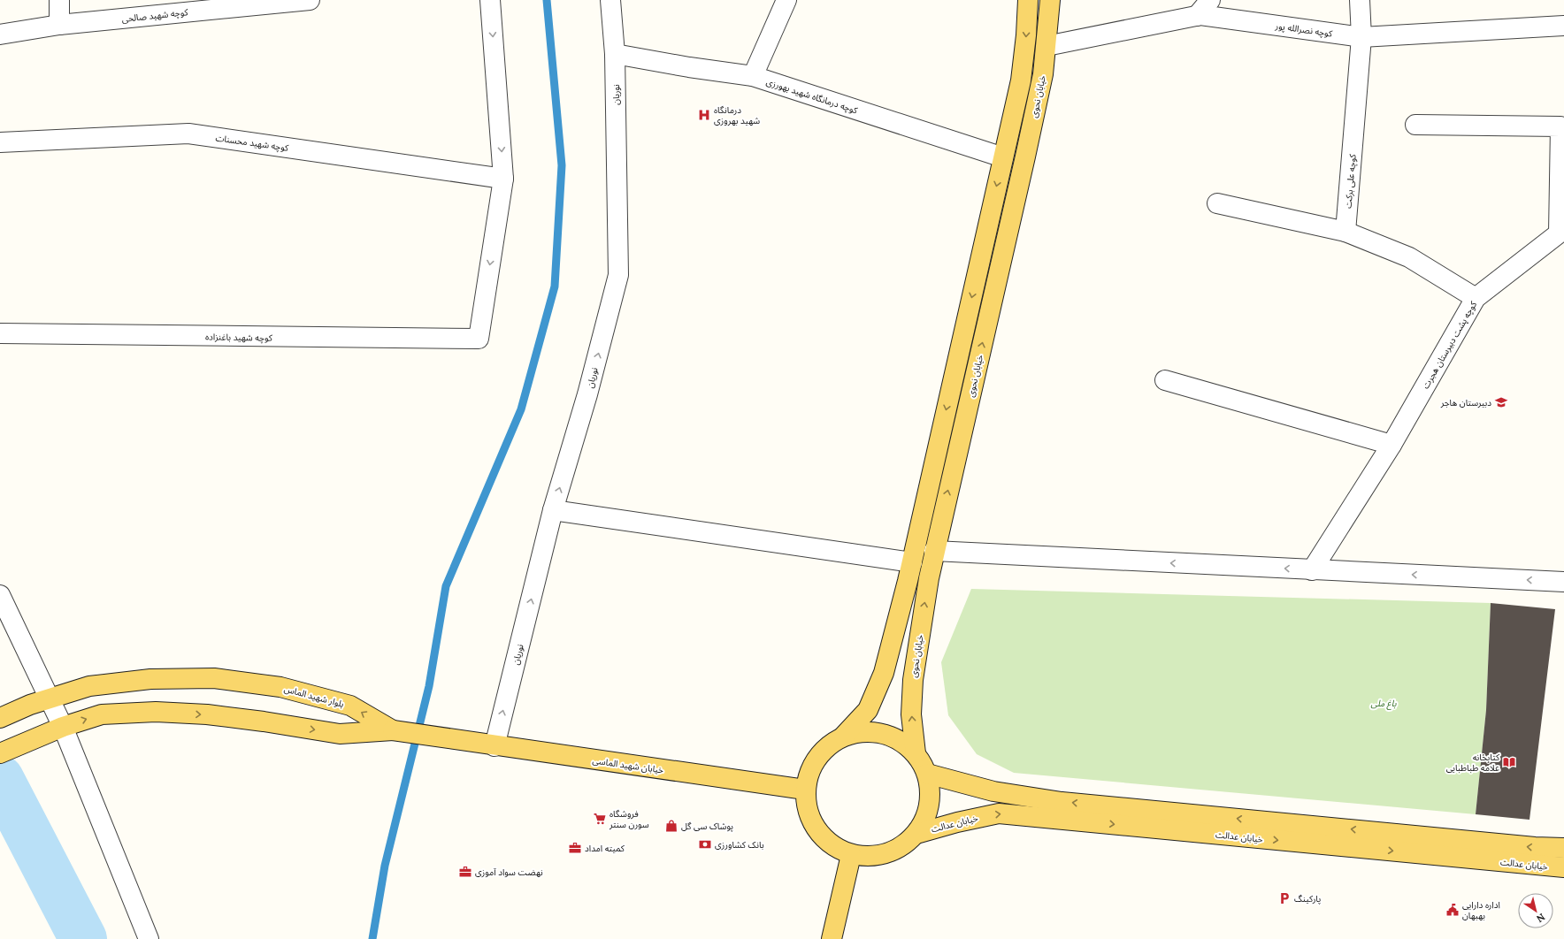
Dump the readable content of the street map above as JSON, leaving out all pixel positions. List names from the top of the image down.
{
  "streets": {
    "main road": [
      "خیابان نحوی",
      "بلوار شهید الماس",
      "خیابان شهید الماسی",
      "خیابان عدالت"
    ],
    "street": [
      "کوچه شهید صالحی",
      "کوچه نصرالله پور",
      "نوریان",
      "کوچه درمانگاه شهید بهورزی",
      "کوچه شهید محسنات",
      "کوچه علی برکت",
      "کوچه شهید باغنزاده",
      "کوچه پشت دبیرستان هجرت"
    ]
  },
  "crossings": [
    ["کوچه نصرالله پور", "خیابان نحوی"],
    ["کوچه نصرالله پور", "کوچه علی برکت"],
    ["نوریان", "کوچه درمانگاه شهید بهورزی"],
    ["نوریان", "خیابان شهید الماسی"],
    ["خیابان نحوی", "خیابان شهید الماسی"],
    ["خیابان نحوی", "خیابان عدالت"],
    ["کوچه شهید محسنات", "کوچه شهید باغنزاده"],
    ["بلوار شهید الماس", "خیابان شهید الماسی"],
    ["خیابان شهید الماسی", "خیابان عدالت"]
  ],
  "one_way": ["نوریان", "کوچه شهید باغنزاده"],
  "parks": ["باغ ملی"],
  "places": {
    "hospital": ["درمانگاه شهید بهروزی"],
    "school or university": ["دبیرستان هاجر"],
    "library": ["کتابخانه علامه طباطبایی"],
    "supermarket": ["فروشگاه سورن سنتر"],
    "shop": ["پوشاک سی گل"],
    "bank": ["بانک کشاورزی"],
    "office": ["کمیته امداد", "نهضت سواد آموزی"],
    "parking": ["پارکینگ"],
    "public building": ["اداره دارایی بهبهان"]
  },
  "north": "bottom right"
}
